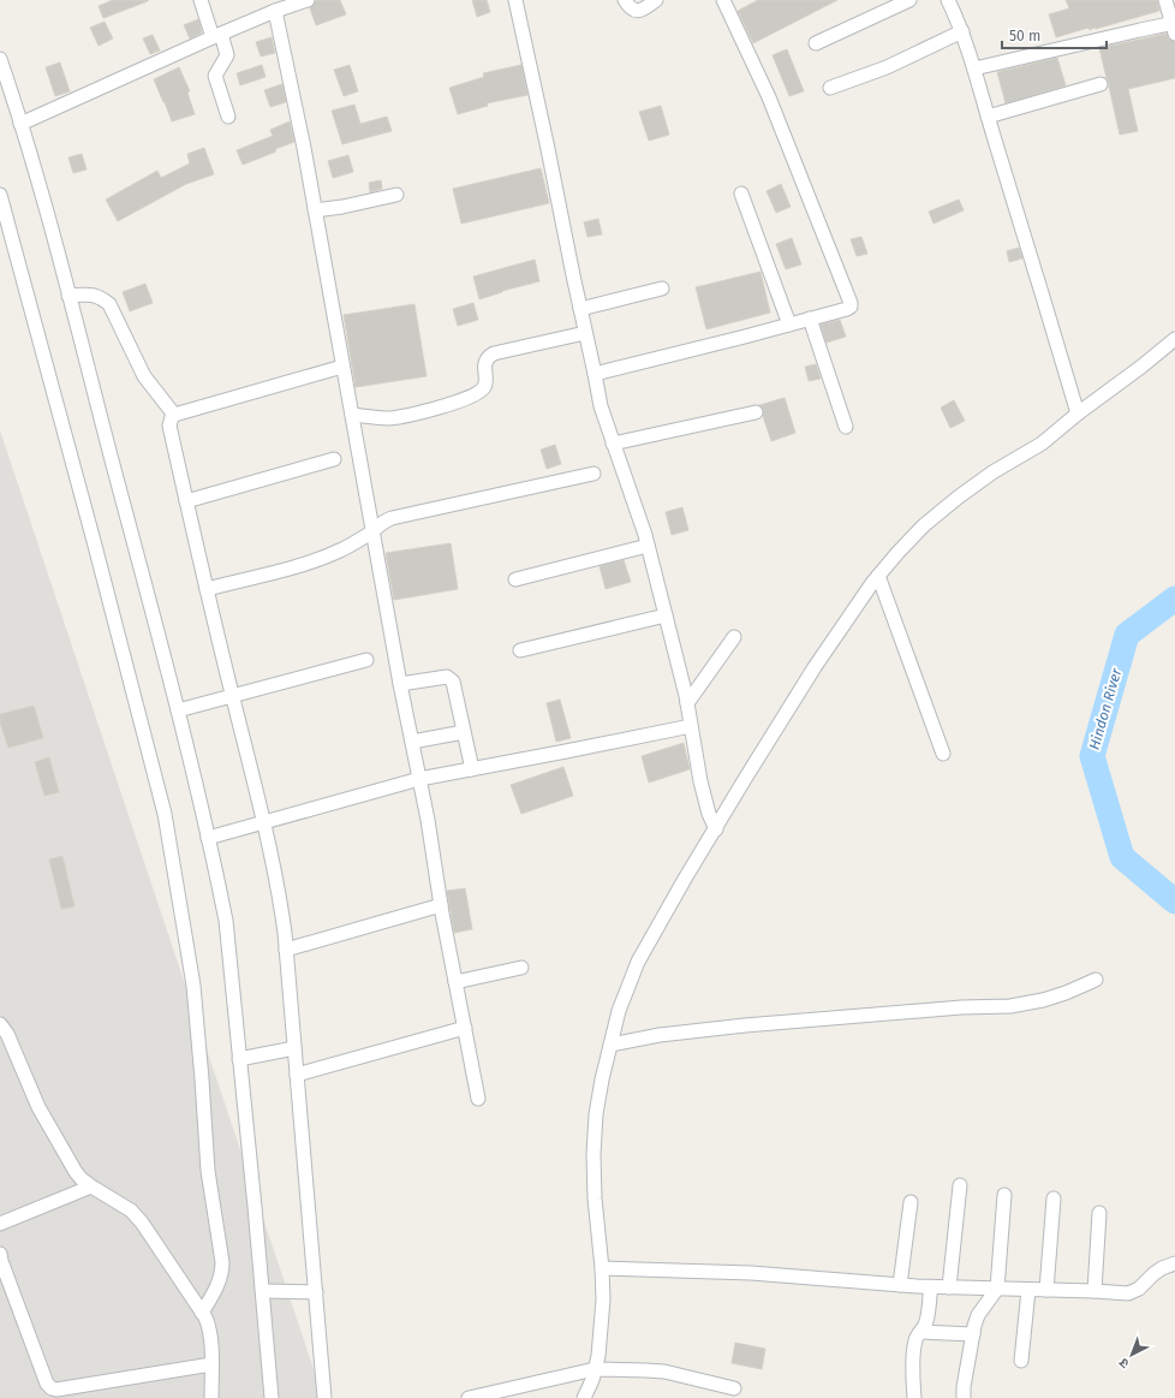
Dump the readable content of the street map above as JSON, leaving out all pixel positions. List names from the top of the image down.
{
  "water": ["Hindon River"],
  "scale_bar": "50 m",
  "north": "bottom left"
}
